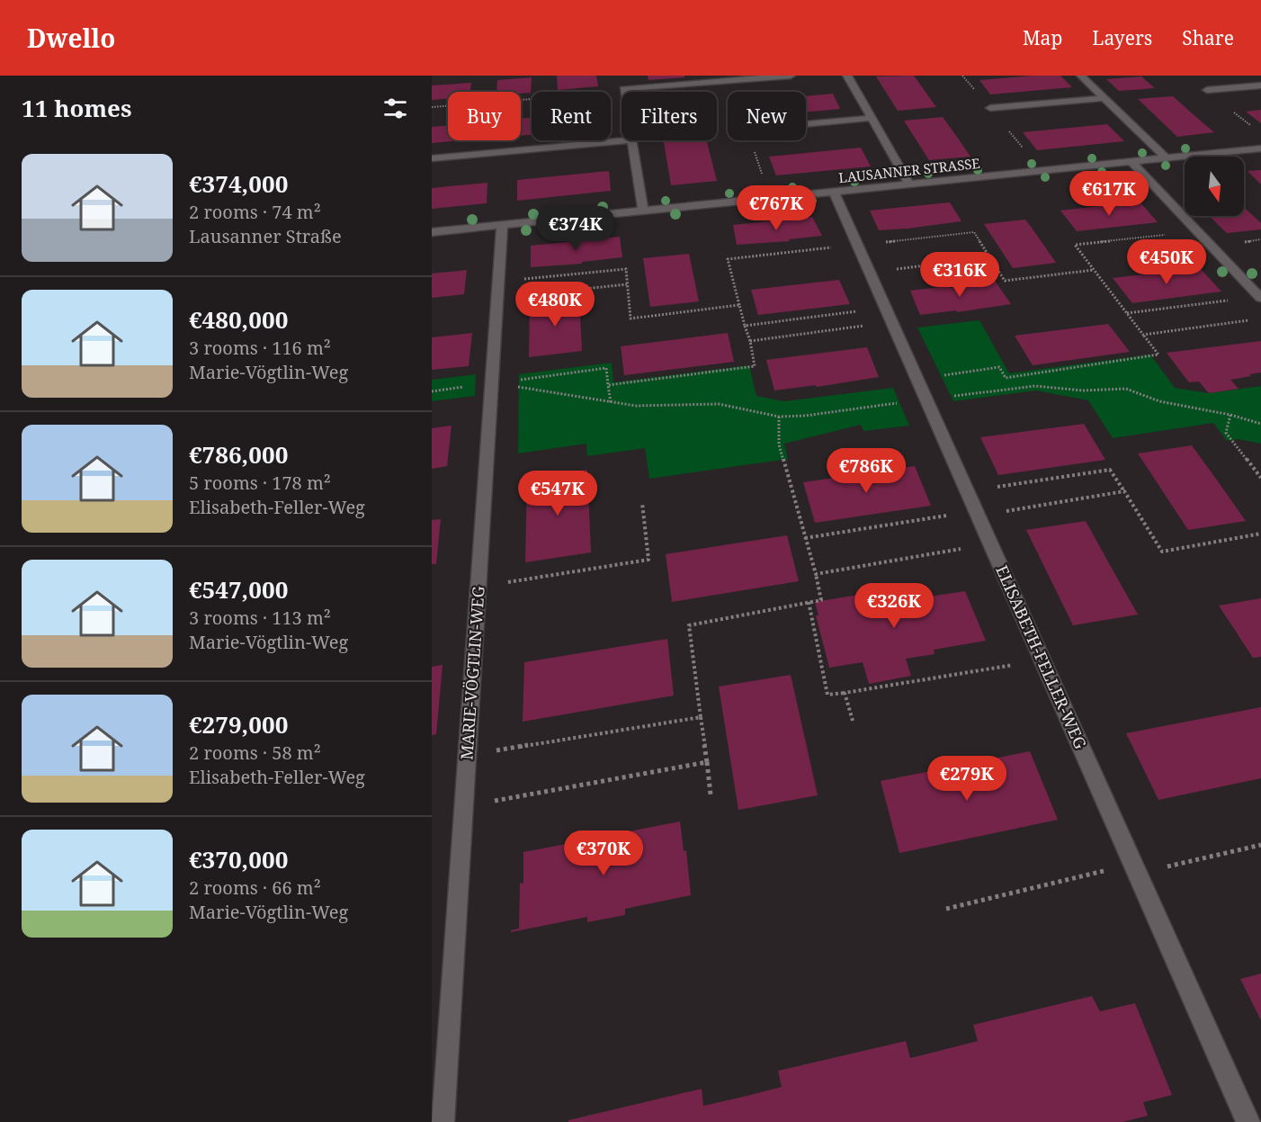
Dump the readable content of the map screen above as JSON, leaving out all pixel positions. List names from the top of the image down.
{
  "streets": {
    "street": ["LAUSANNER STRASSE", "ELISABETH-FELLER-WEG", "MARIE-VÖGTLIN-WEG"]
  },
  "crossings": [
    ["LAUSANNER STRASSE", "ELISABETH-FELLER-WEG"],
    ["LAUSANNER STRASSE", "MARIE-VÖGTLIN-WEG"]
  ],
  "north": "bottom",
  "page": {
    "header": "Dwello",
    "nav": ["Map", "Layers", "Share"],
    "heading": "11 homes",
    "chip": [
      "Buy",
      "Rent",
      "Filters",
      "New"
    ],
    "list": [
      {
        "name": "€374,000",
        "note": "2 rooms · 74 m² · Lausanner Straße"
      },
      {
        "name": "€480,000",
        "note": "3 rooms · 116 m² · Marie-Vögtlin-Weg"
      },
      {
        "name": "€786,000",
        "note": "5 rooms · 178 m² · Elisabeth-Feller-Weg"
      },
      {
        "name": "€547,000",
        "note": "3 rooms · 113 m² · Marie-Vögtlin-Weg"
      },
      {
        "name": "€279,000",
        "note": "2 rooms · 58 m² · Elisabeth-Feller-Weg"
      },
      {
        "name": "€370,000",
        "note": "2 rooms · 66 m² · Marie-Vögtlin-Weg"
      }
    ],
    "price": [
      "€617K",
      "€767K",
      "€374K",
      "€450K",
      "€316K",
      "€480K",
      "€786K",
      "€547K",
      "€326K",
      "€279K",
      "€370K"
    ]
  }
}
